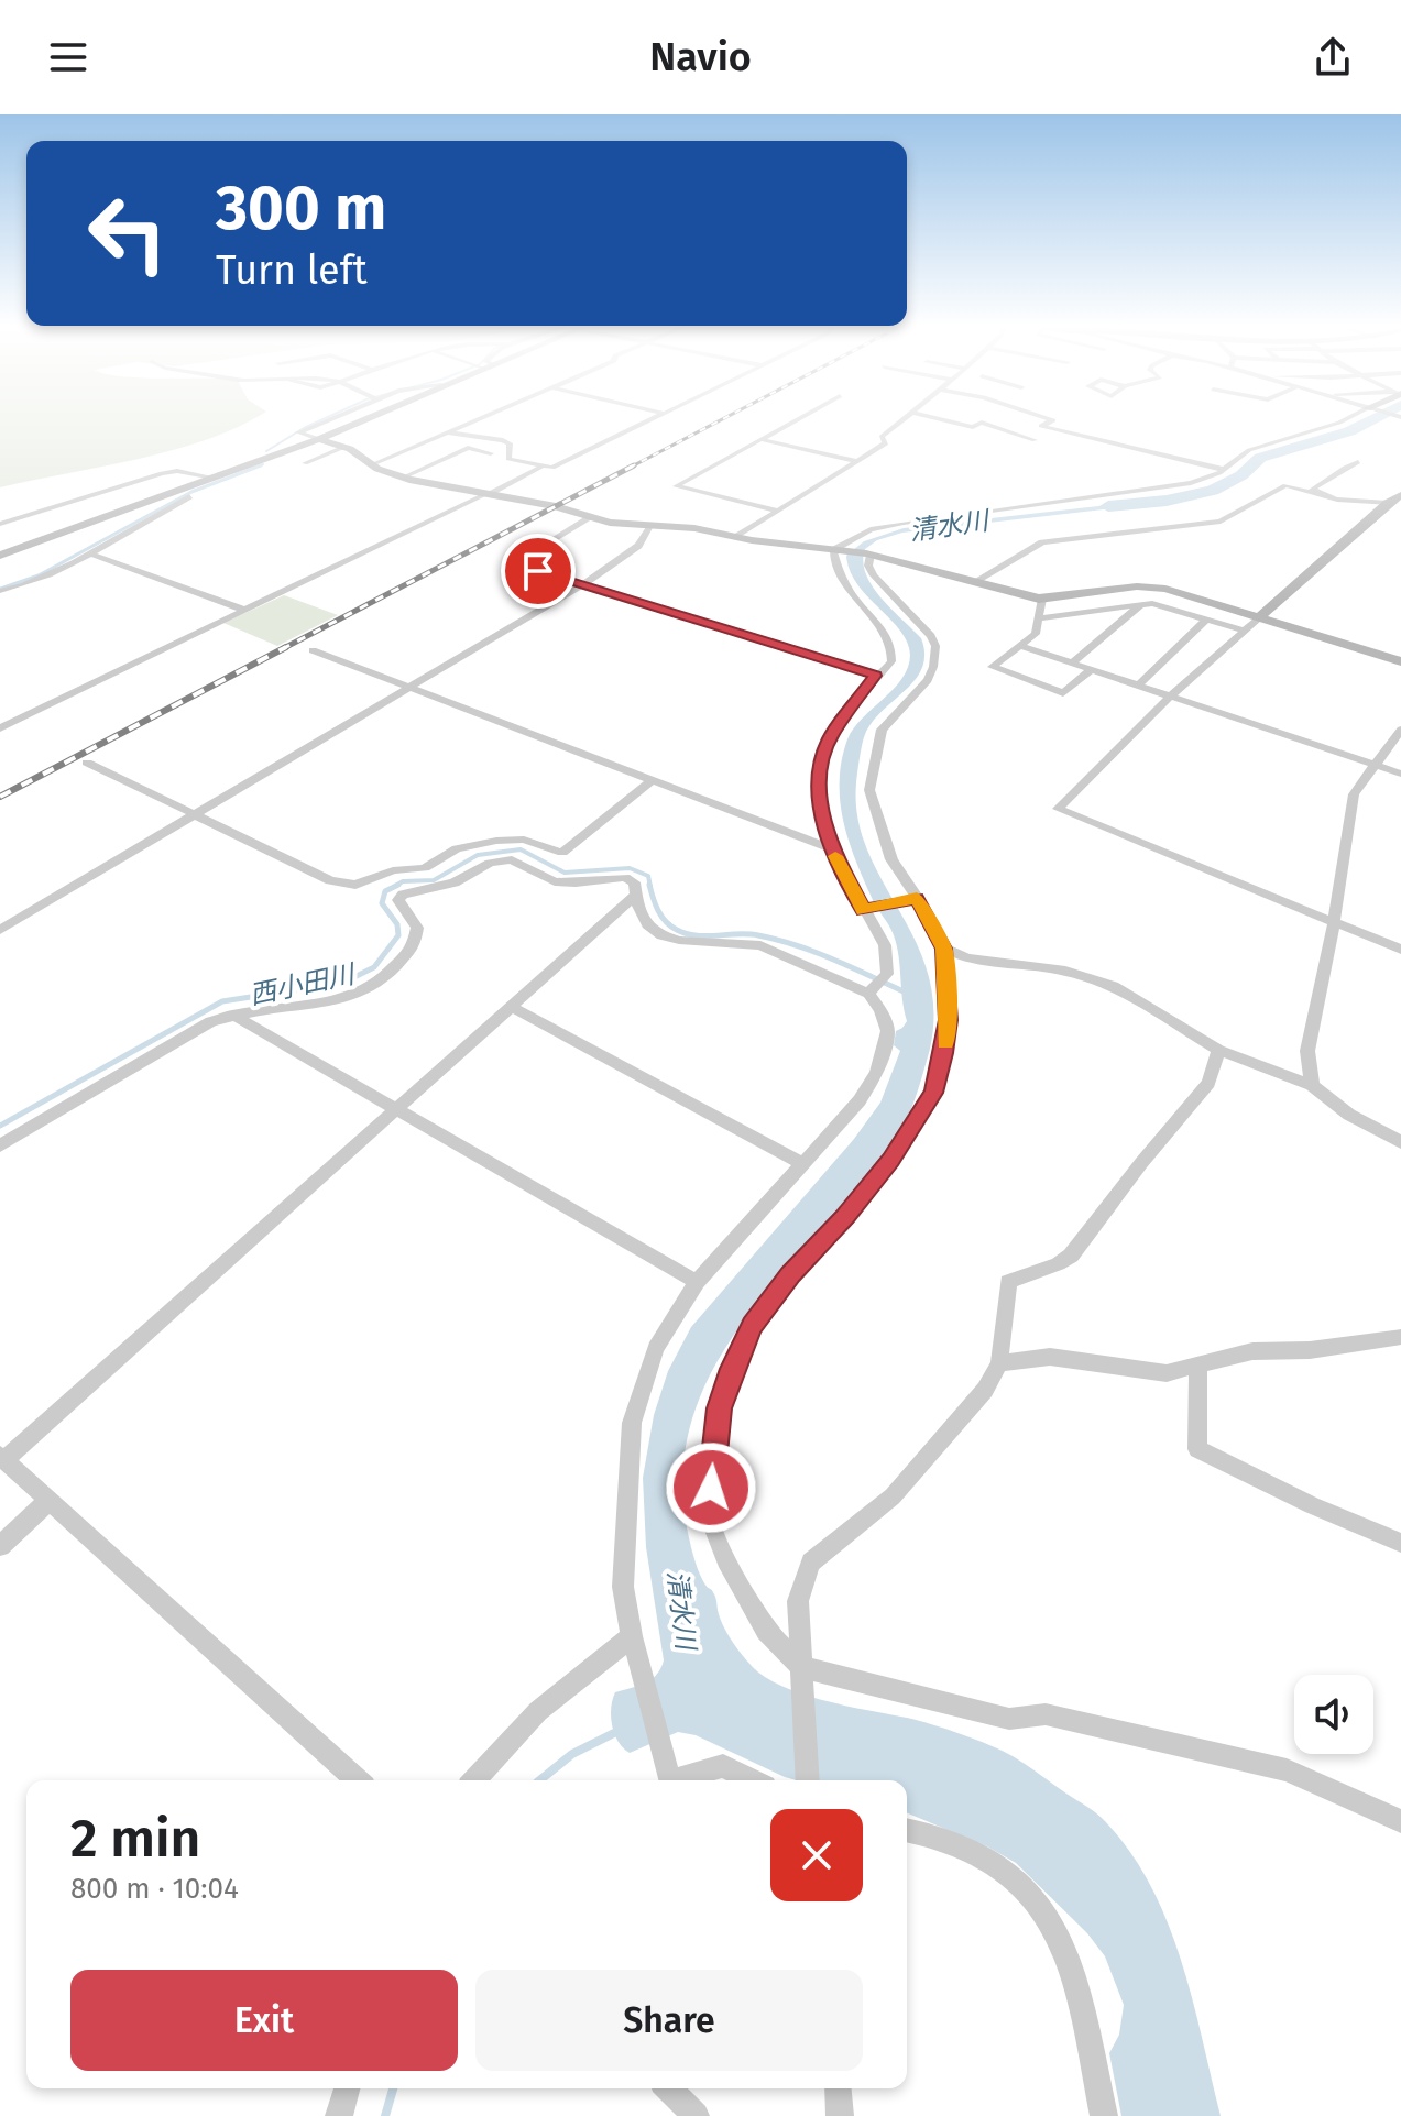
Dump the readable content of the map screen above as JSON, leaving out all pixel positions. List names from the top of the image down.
{
  "water": ["清水川", "西小田川"],
  "page": {
    "header": "Navio",
    "turn": ["300 m", "Turn left"],
    "heading": ["2 min", "800 m · 10:04"],
    "buttons": ["Exit", "Share"]
  }
}
